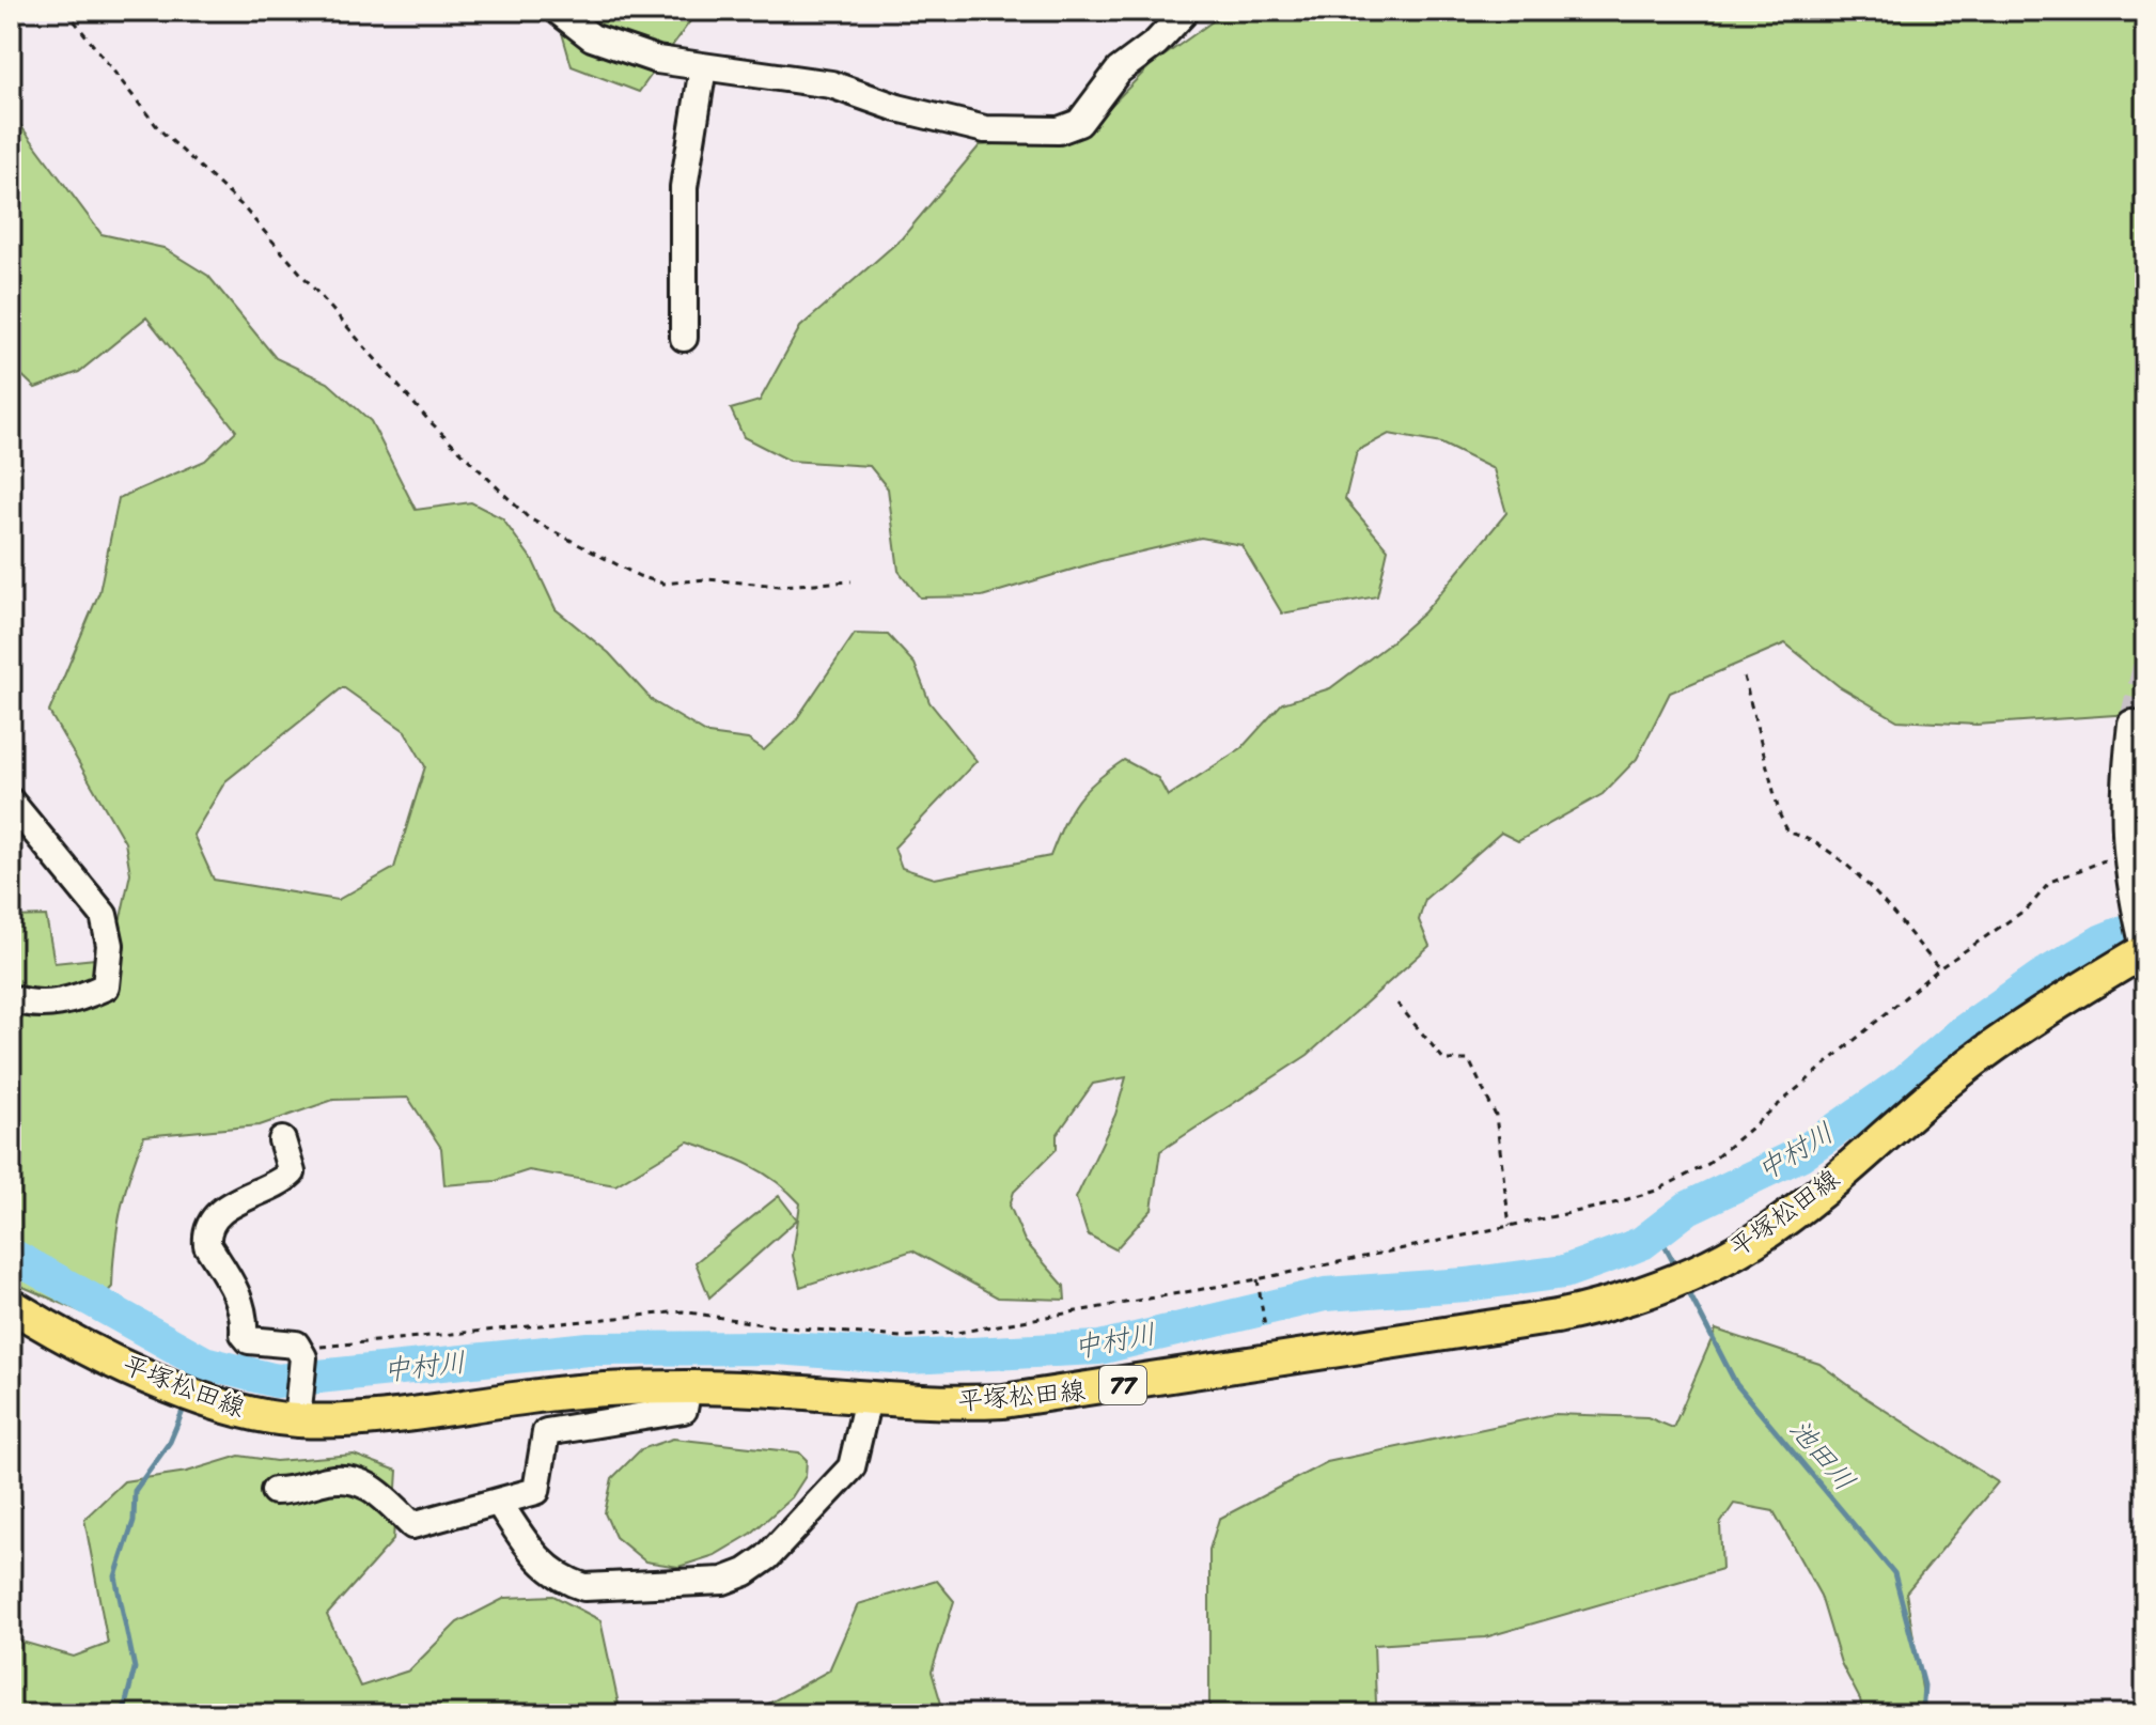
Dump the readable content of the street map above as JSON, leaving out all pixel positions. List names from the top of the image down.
{
  "streets": {
    "main road": ["平塚松田線", "77"]
  },
  "water": ["中村川", "池田川"]
}
